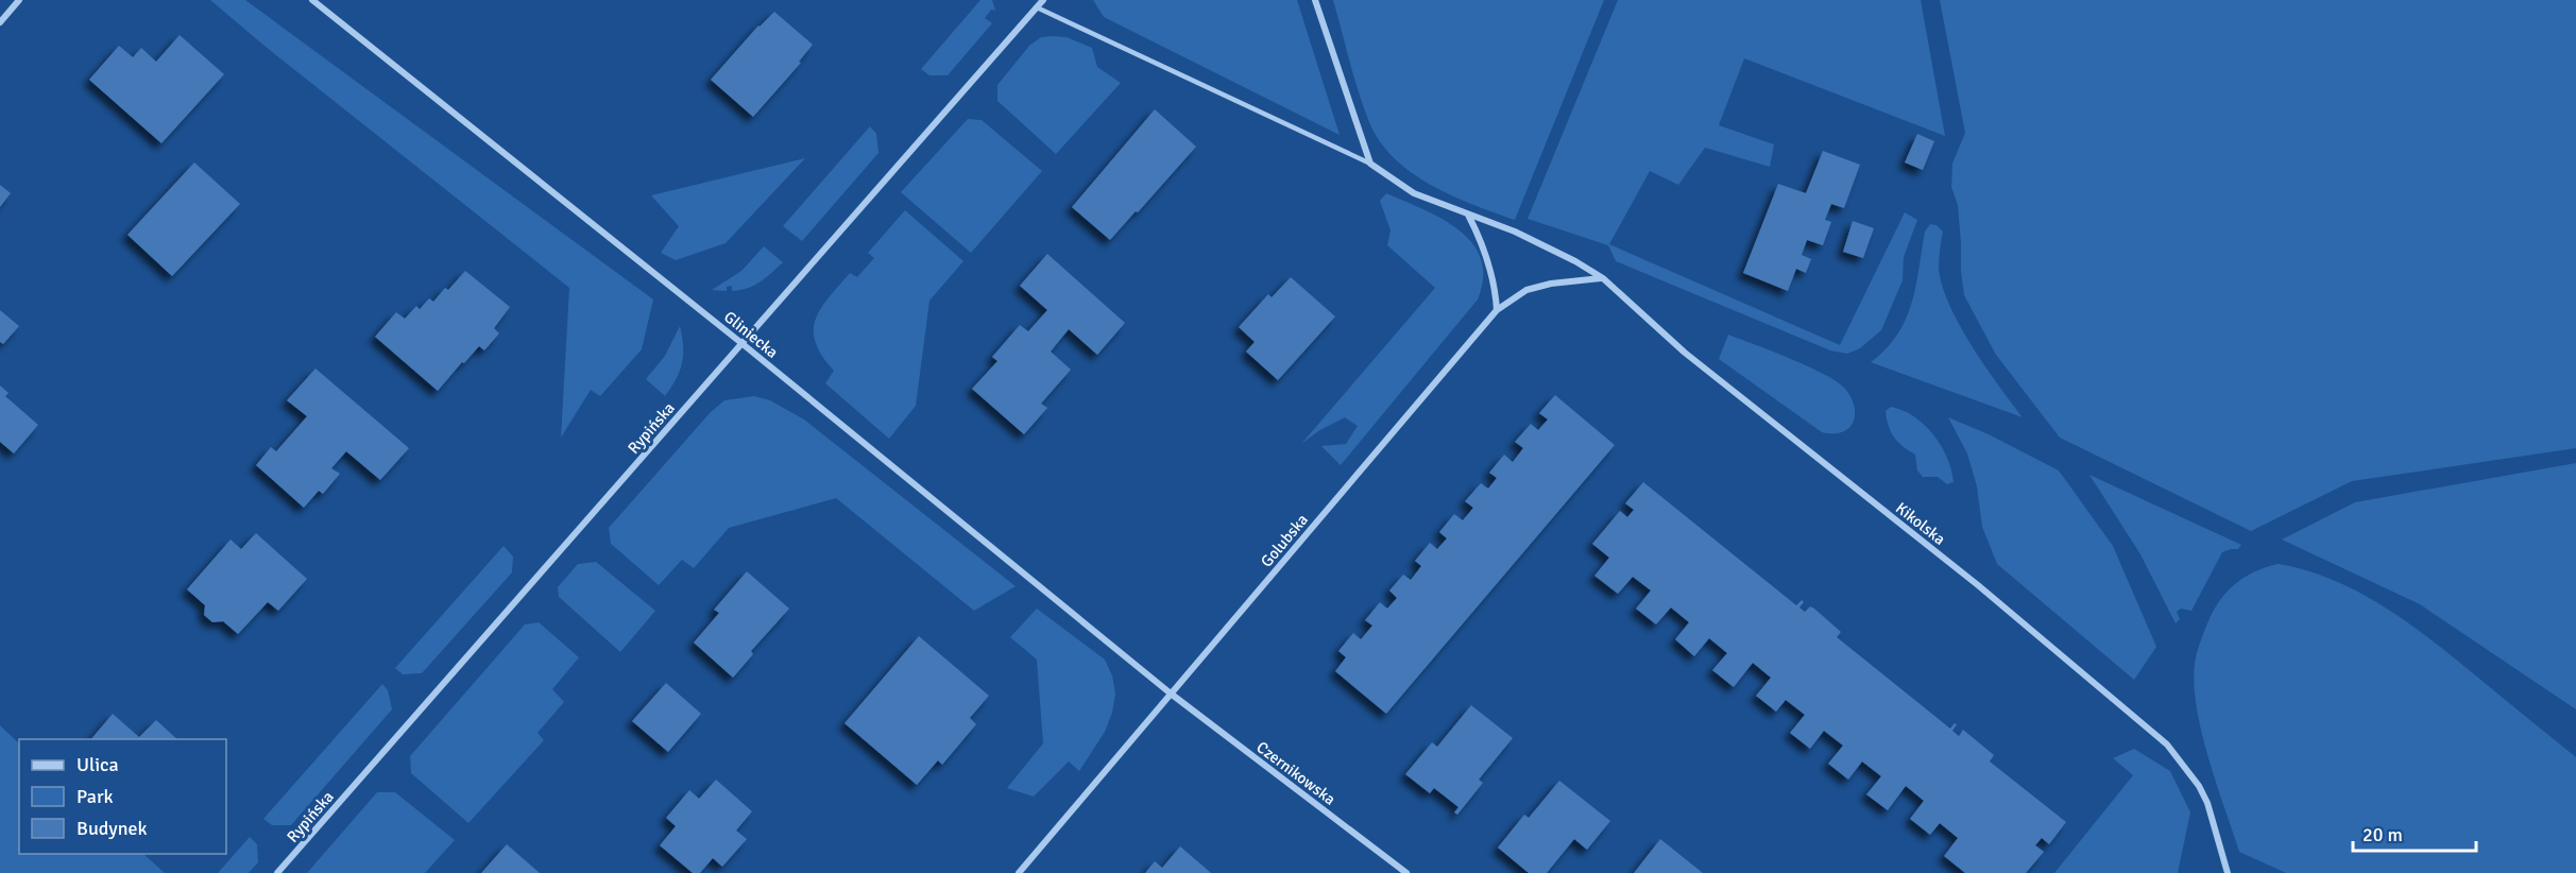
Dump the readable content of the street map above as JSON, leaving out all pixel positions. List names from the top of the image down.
{
  "streets": {
    "street": [
      "Gliniecka",
      "Rypińska",
      "Kikolska",
      "Golubska",
      "Czernikowska"
    ]
  },
  "crossings": [
    ["Gliniecka", "Rypińska"],
    ["Gliniecka", "Golubska"],
    ["Gliniecka", "Czernikowska"],
    ["Kikolska", "Golubska"],
    ["Golubska", "Czernikowska"]
  ],
  "legend": ["Ulica", "Park", "Budynek"],
  "scale_bar": "20 m"
}
